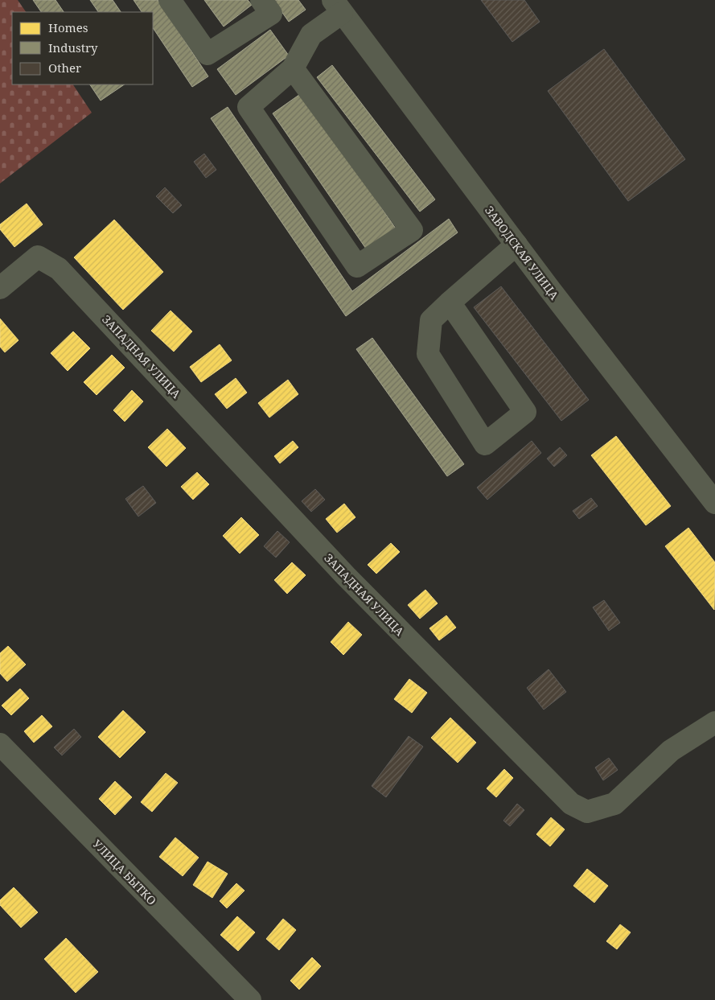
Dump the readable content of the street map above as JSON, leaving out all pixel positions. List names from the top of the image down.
{
  "streets": {
    "street": ["ЗАВОДСКАЯ УЛИЦА", "ЗАПАДНАЯ УЛИЦА", "УЛИЦА БЫТКО"]
  },
  "legend": ["Homes", "Industry", "Other"]
}
